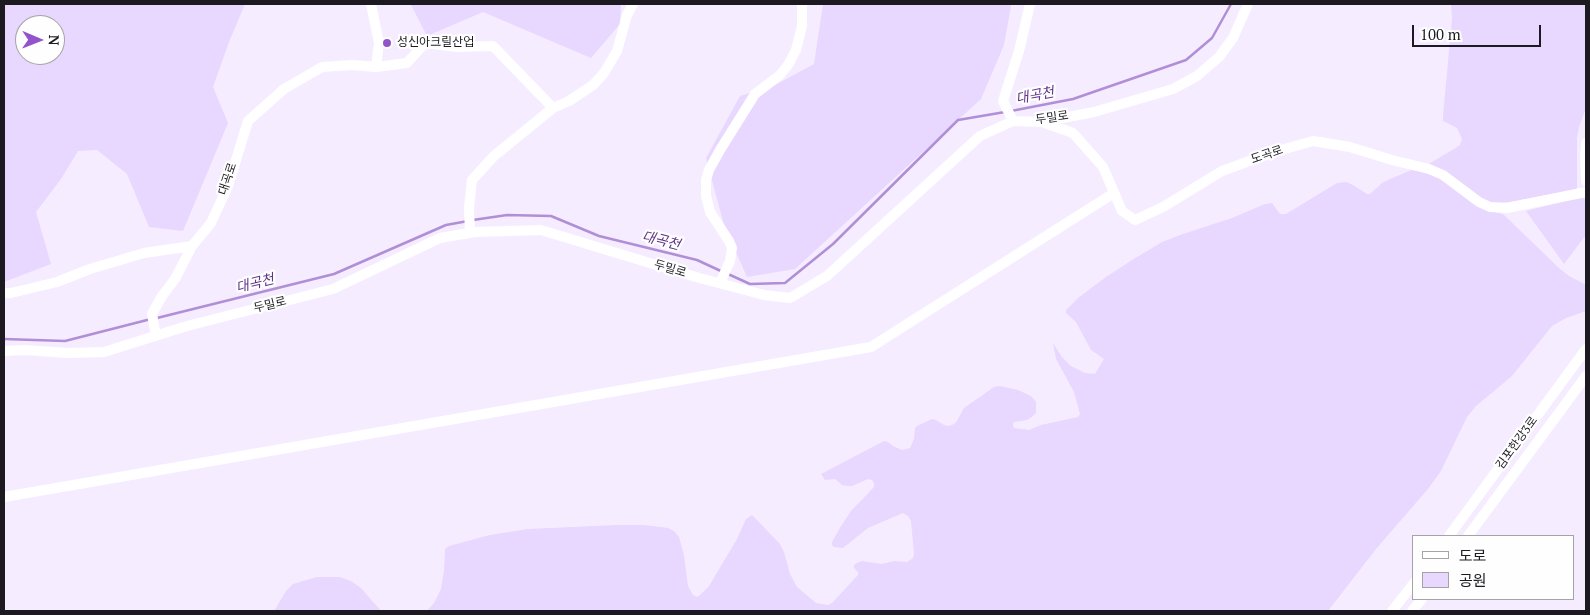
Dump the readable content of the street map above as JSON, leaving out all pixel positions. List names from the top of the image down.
{
  "streets": {
    "street": [
      "두밀로",
      "도곡로",
      "대곡로",
      "김포한강3로"
    ]
  },
  "crossings": [
    ["두밀로", "대곡로"]
  ],
  "water": ["대곡천"],
  "places": ["성신아크릴산업"],
  "legend": ["도로", "공원"],
  "scale_bar": "100 m",
  "north": "right"
}
